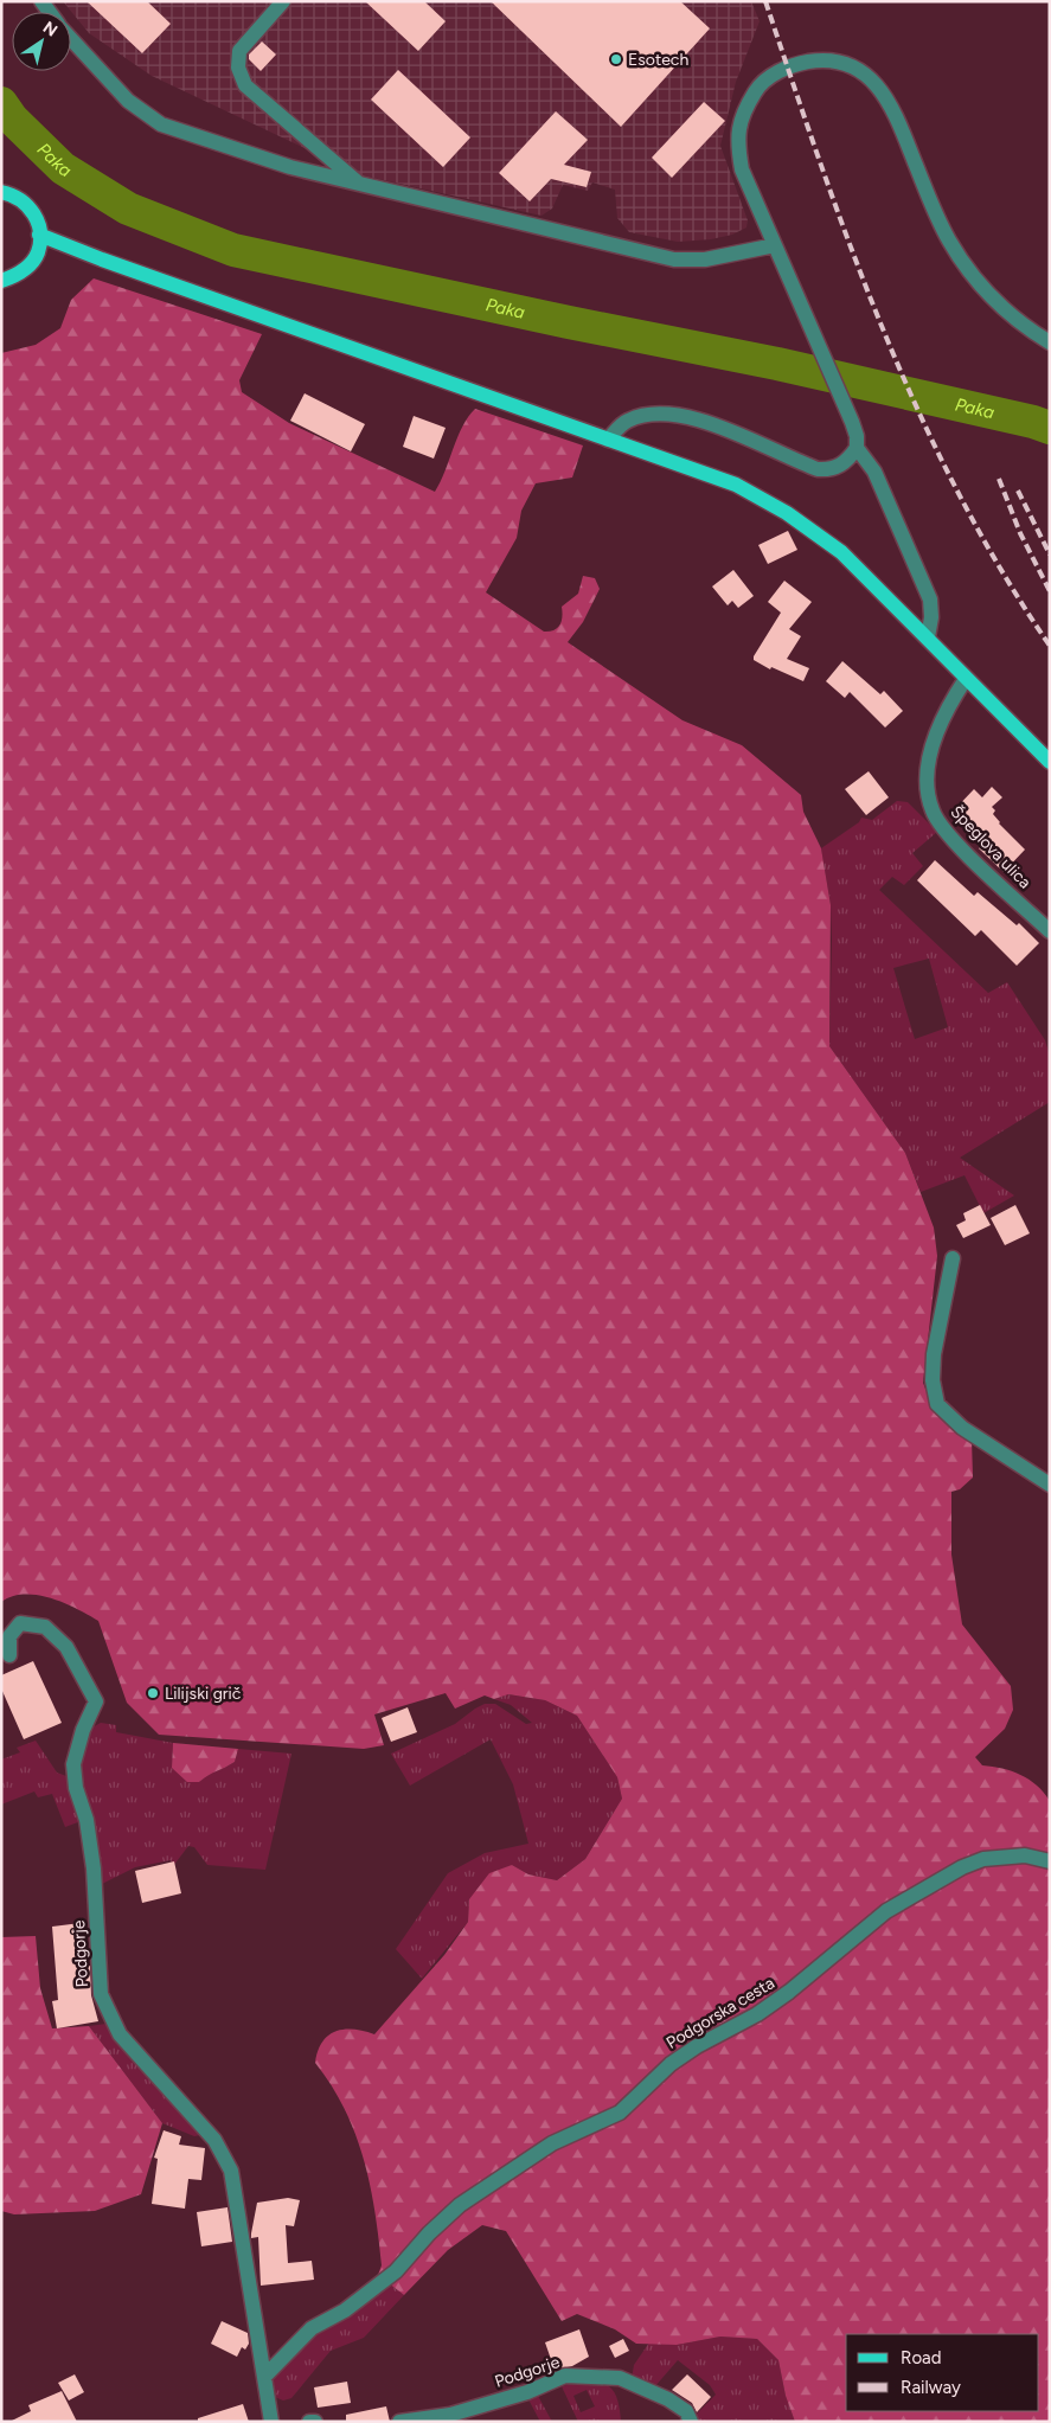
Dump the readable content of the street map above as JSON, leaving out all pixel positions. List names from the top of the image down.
{
  "streets": {
    "street": ["Špeglova ulica", "Podgorje", "Podgorska cesta"]
  },
  "crossings": [
    ["Podgorje", "Podgorska cesta"]
  ],
  "water": ["Paka"],
  "places": ["Esotech", "Lilijski grič"],
  "legend": ["Road", "Railway"],
  "north": "top right"
}
